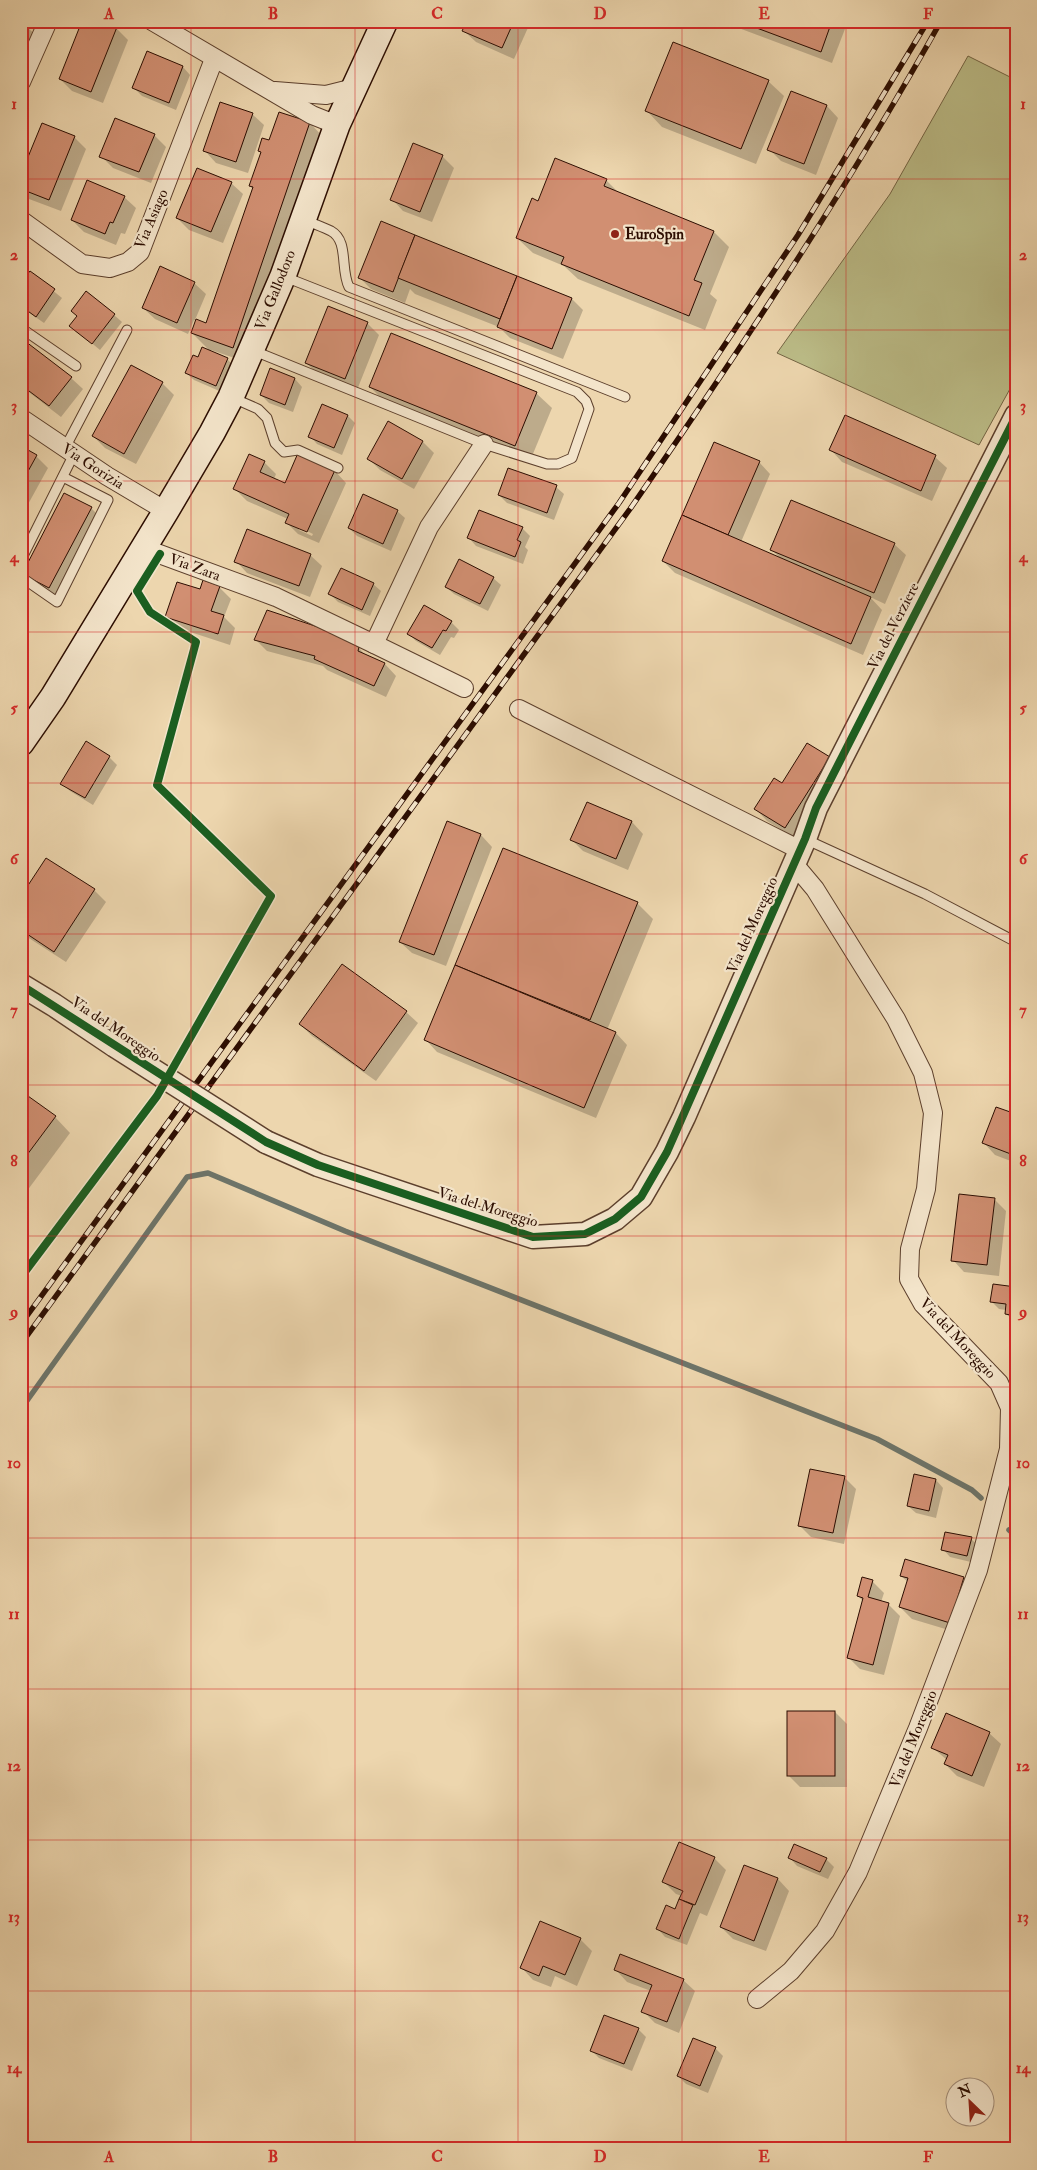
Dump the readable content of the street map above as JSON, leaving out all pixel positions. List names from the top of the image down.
{
  "streets": {
    "main road": ["Via Gallodoro"],
    "street": [
      "Via Asiago",
      "Via Gorizia",
      "Via Zara",
      "Via del Verziere",
      "Via del Moreggio"
    ]
  },
  "crossings": [
    ["Via Gallodoro", "Via Gorizia"],
    ["Via Gallodoro", "Via Zara"],
    ["Via del Verziere", "Via del Moreggio"]
  ],
  "places": ["EuroSpin"],
  "north": "top left",
  "grid": {
    "columns": [
      "A",
      "B",
      "C",
      "D",
      "E",
      "F"
    ],
    "rows": [
      "1",
      "2",
      "3",
      "4",
      "5",
      "6",
      "7",
      "8",
      "9",
      "10",
      "11",
      "12",
      "13",
      "14"
    ]
  }
}
